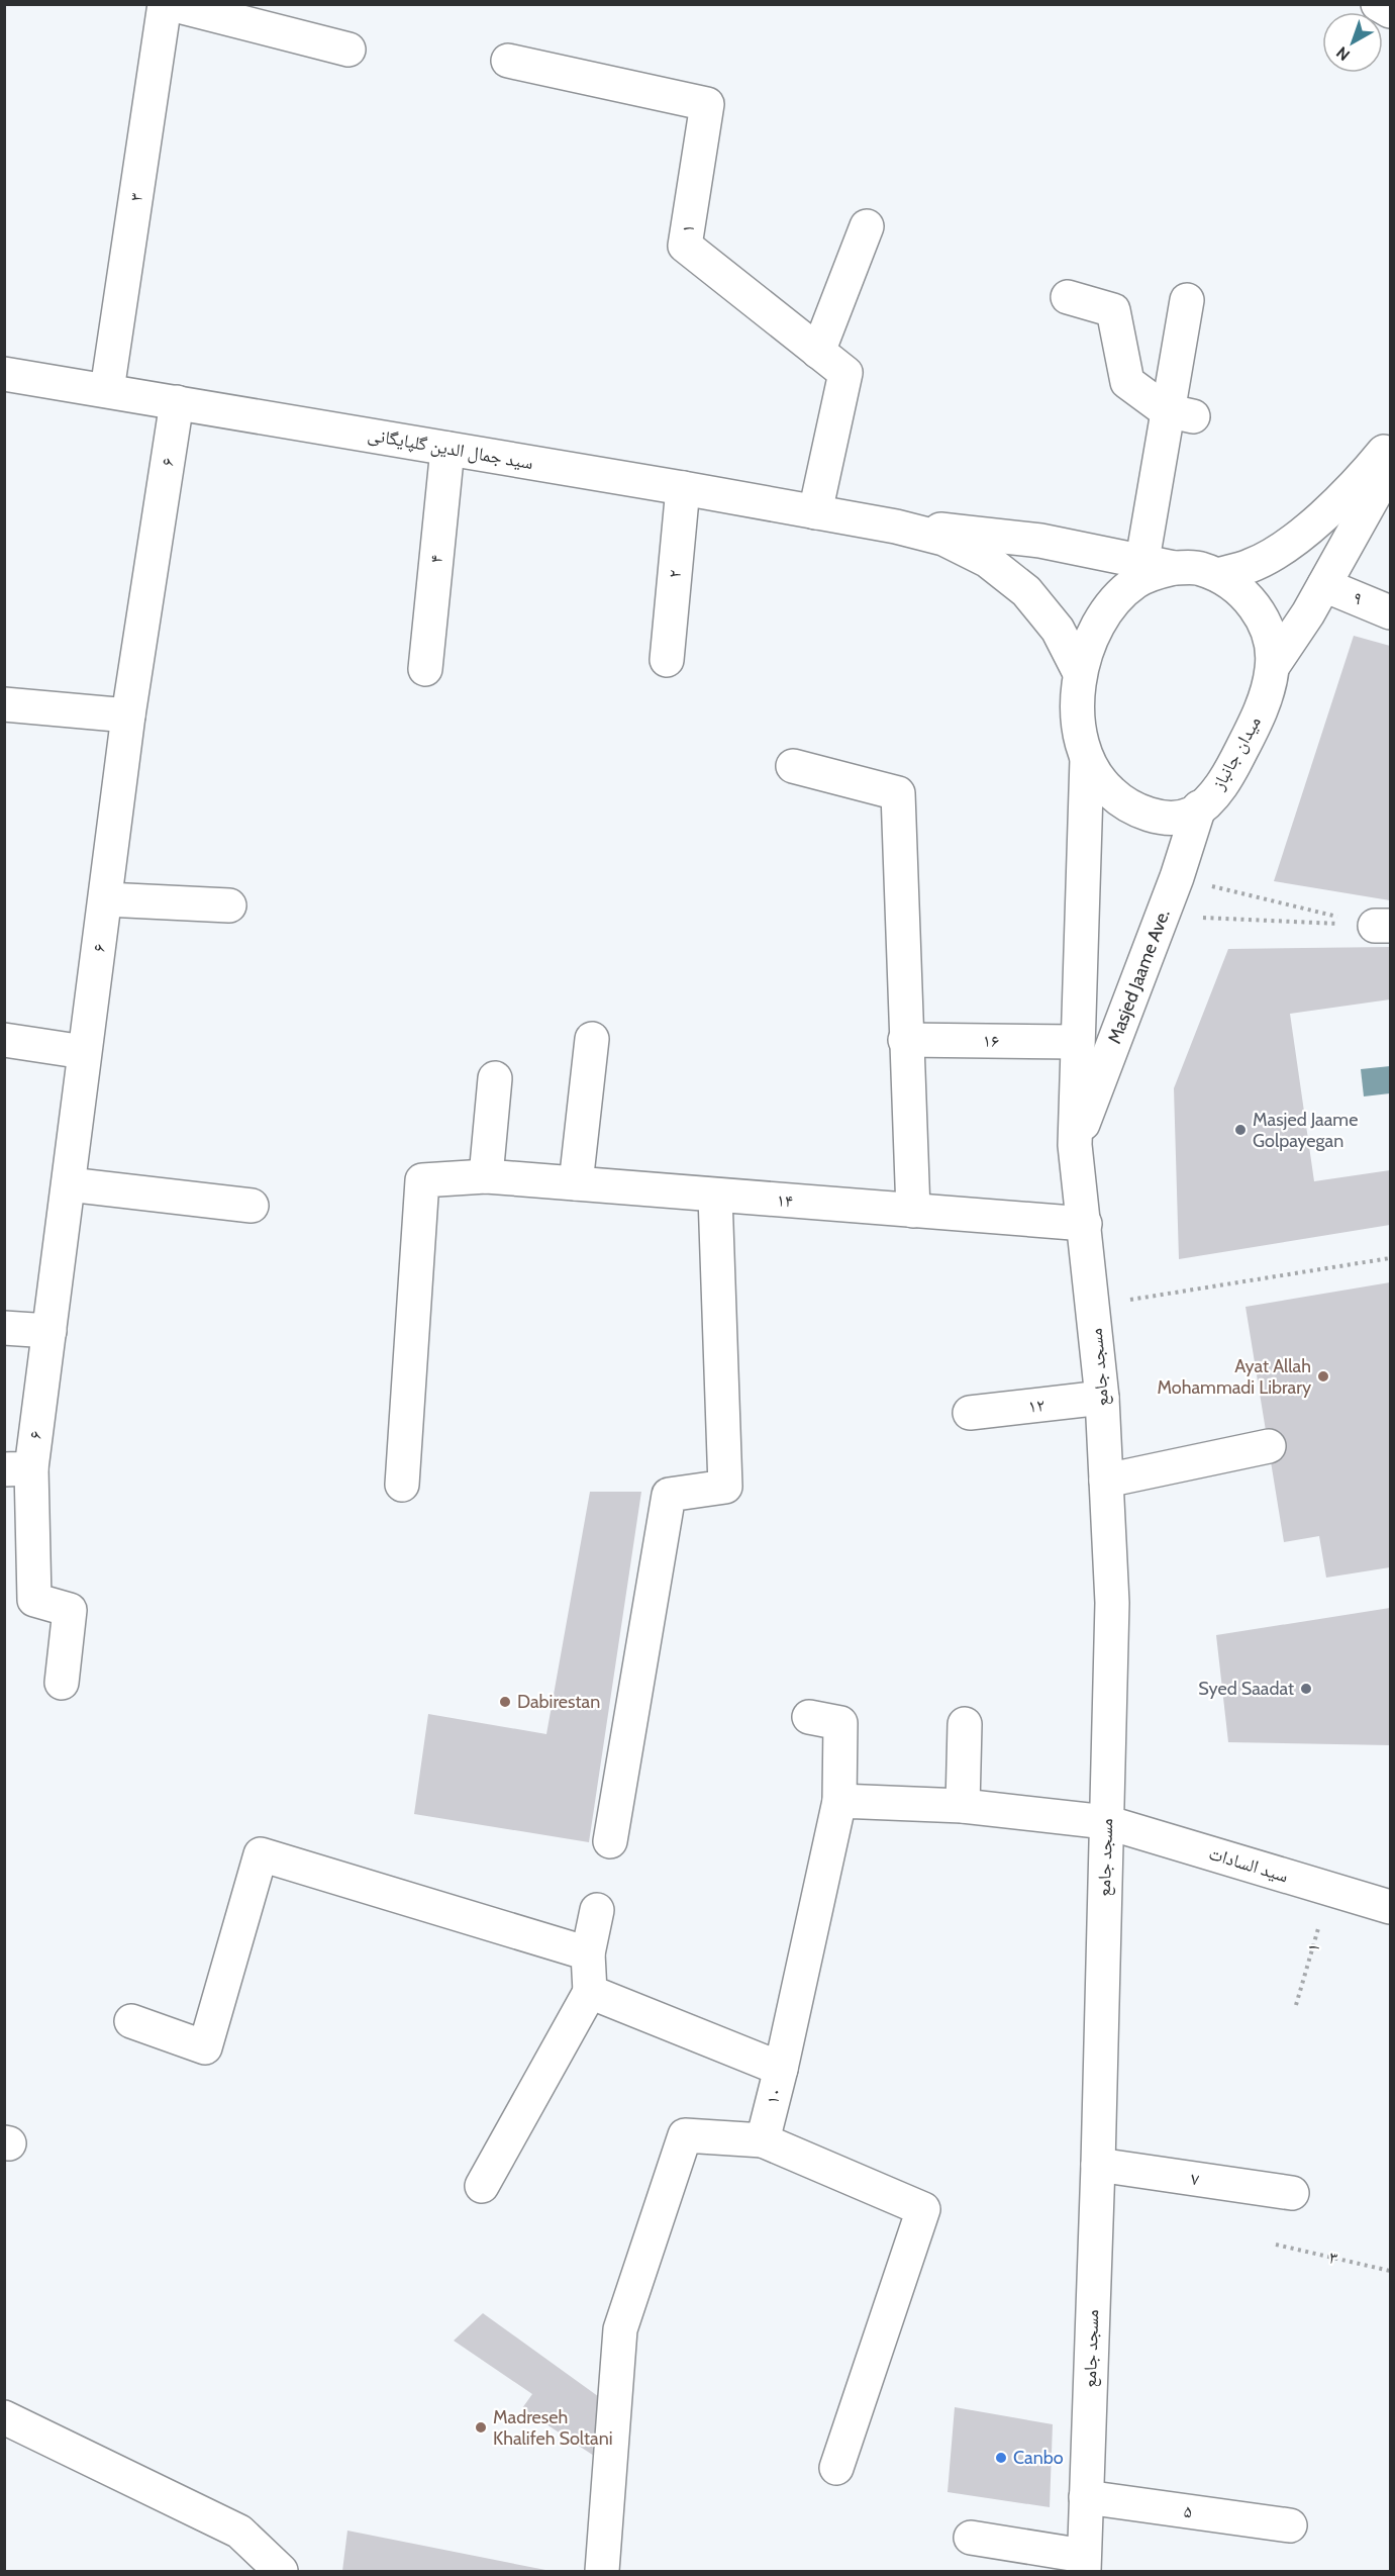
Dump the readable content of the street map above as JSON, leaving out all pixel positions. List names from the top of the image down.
{
  "streets": {
    "street": [
      "۳",
      "۱",
      "سید جمال الدین گلپایگانی",
      "۶",
      "۴",
      "۲",
      "۹",
      "میدان جانباز",
      "Masjed Jaame Ave.",
      "۱۶",
      "۱۴",
      "مسجد جامع",
      "۱۲",
      "سید السادات",
      "۱۰",
      "۷",
      "۵"
    ]
  },
  "crossings": [
    ["۳", "سید جمال الدین گلپایگانی"],
    ["۱", "سید جمال الدین گلپایگانی"],
    ["۱", "سید السادات"],
    ["سید جمال الدین گلپایگانی", "۶"],
    ["سید جمال الدین گلپایگانی", "۴"],
    ["سید جمال الدین گلپایگانی", "۲"],
    ["میدان جانباز", "Masjed Jaame Ave."],
    ["میدان جانباز", "مسجد جامع"],
    ["Masjed Jaame Ave.", "مسجد جامع"],
    ["۱۶", "مسجد جامع"],
    ["۱۴", "مسجد جامع"],
    ["مسجد جامع", "۱۲"],
    ["مسجد جامع", "سید السادات"],
    ["مسجد جامع", "۷"],
    ["مسجد جامع", "۵"]
  ],
  "places": [
    "Masjed Jaame Golpayegan",
    "Ayat Allah Mohammadi Library",
    "Syed Saadat",
    "Dabirestan",
    "Madreseh Khalifeh Soltani",
    "Canbo"
  ],
  "north": "bottom left"
}
